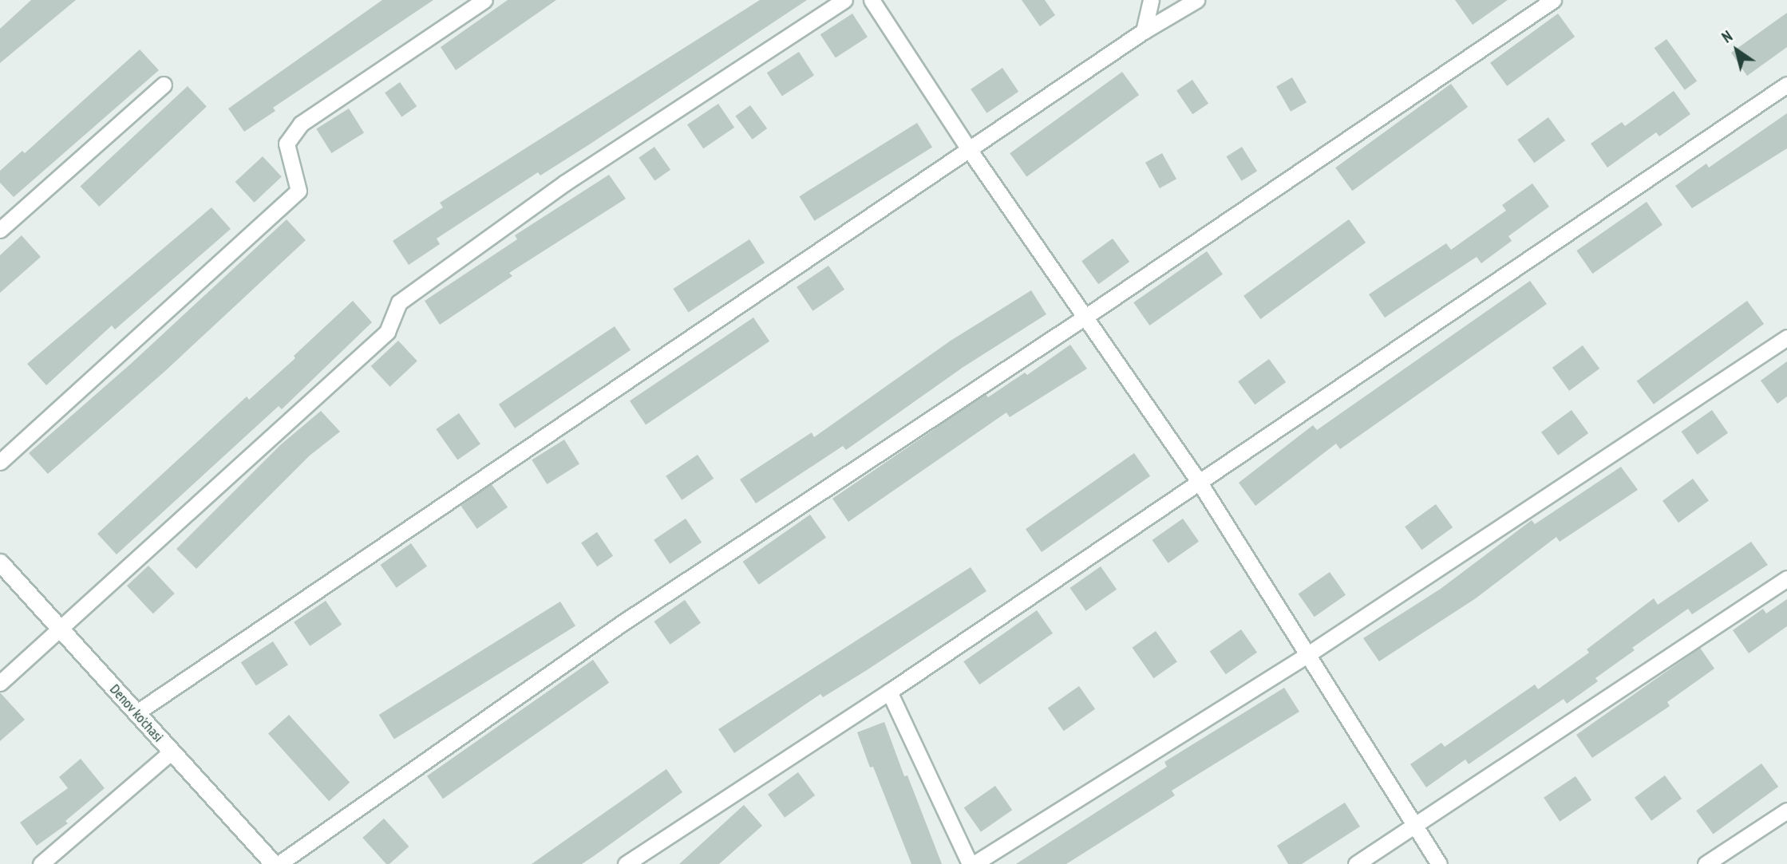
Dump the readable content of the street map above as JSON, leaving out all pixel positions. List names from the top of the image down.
{
  "streets": {
    "street": ["Denov ko'chasi"]
  },
  "north": "top left"
}
